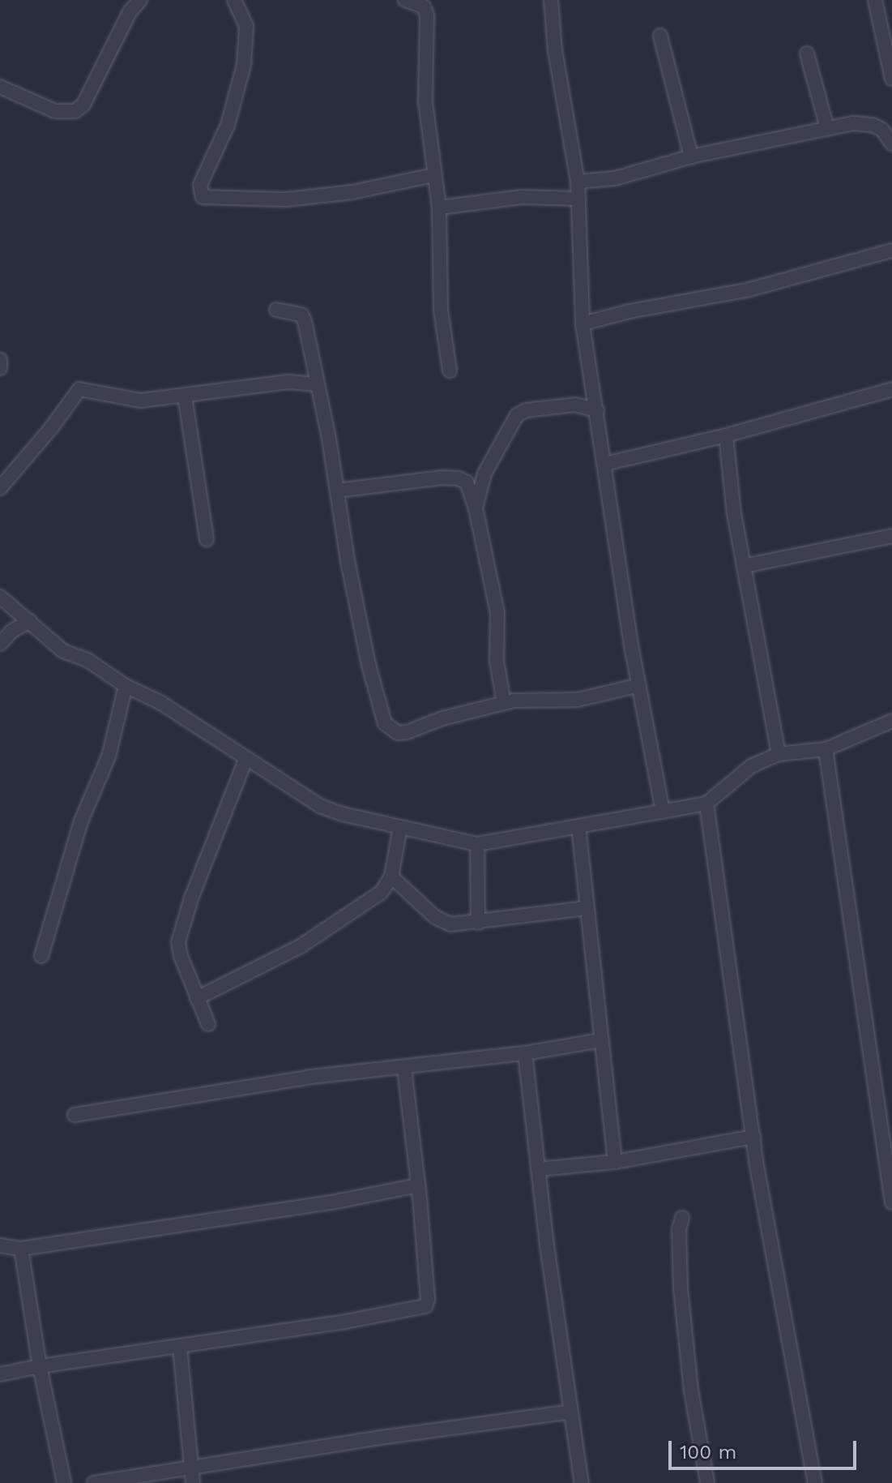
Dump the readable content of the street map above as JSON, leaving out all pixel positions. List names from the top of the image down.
{
  "scale_bar": "100 m"
}
